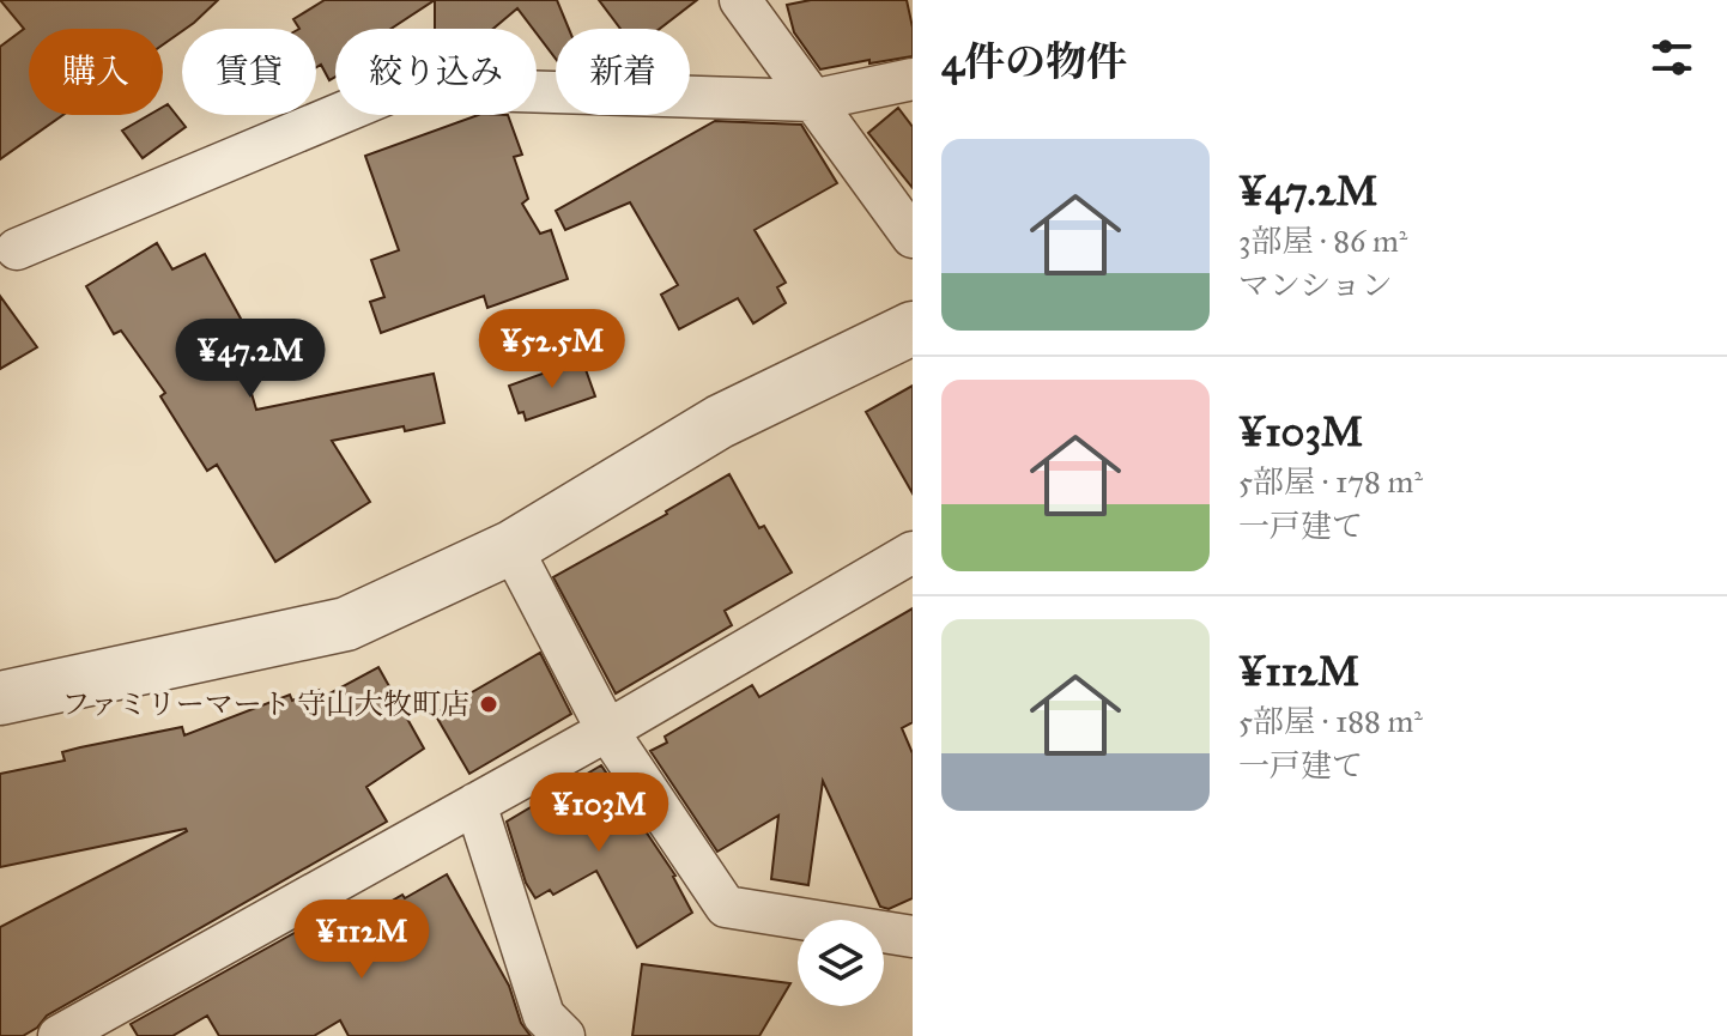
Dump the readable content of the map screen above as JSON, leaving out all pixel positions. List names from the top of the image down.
{
  "places": ["ファミリーマート 守山大牧町店"],
  "page": {
    "heading": "4件の物件",
    "chip": [
      "購入",
      "賃貸",
      "絞り込み",
      "新着"
    ],
    "list": [
      {
        "name": "¥47.2M",
        "note": "3部屋 · 86 m² · マンション"
      },
      {
        "name": "¥103M",
        "note": "5部屋 · 178 m² · 一戸建て"
      },
      {
        "name": "¥112M",
        "note": "5部屋 · 188 m² · 一戸建て"
      }
    ],
    "price": [
      "¥52.5M",
      "¥47.2M",
      "¥103M",
      "¥112M"
    ]
  }
}
